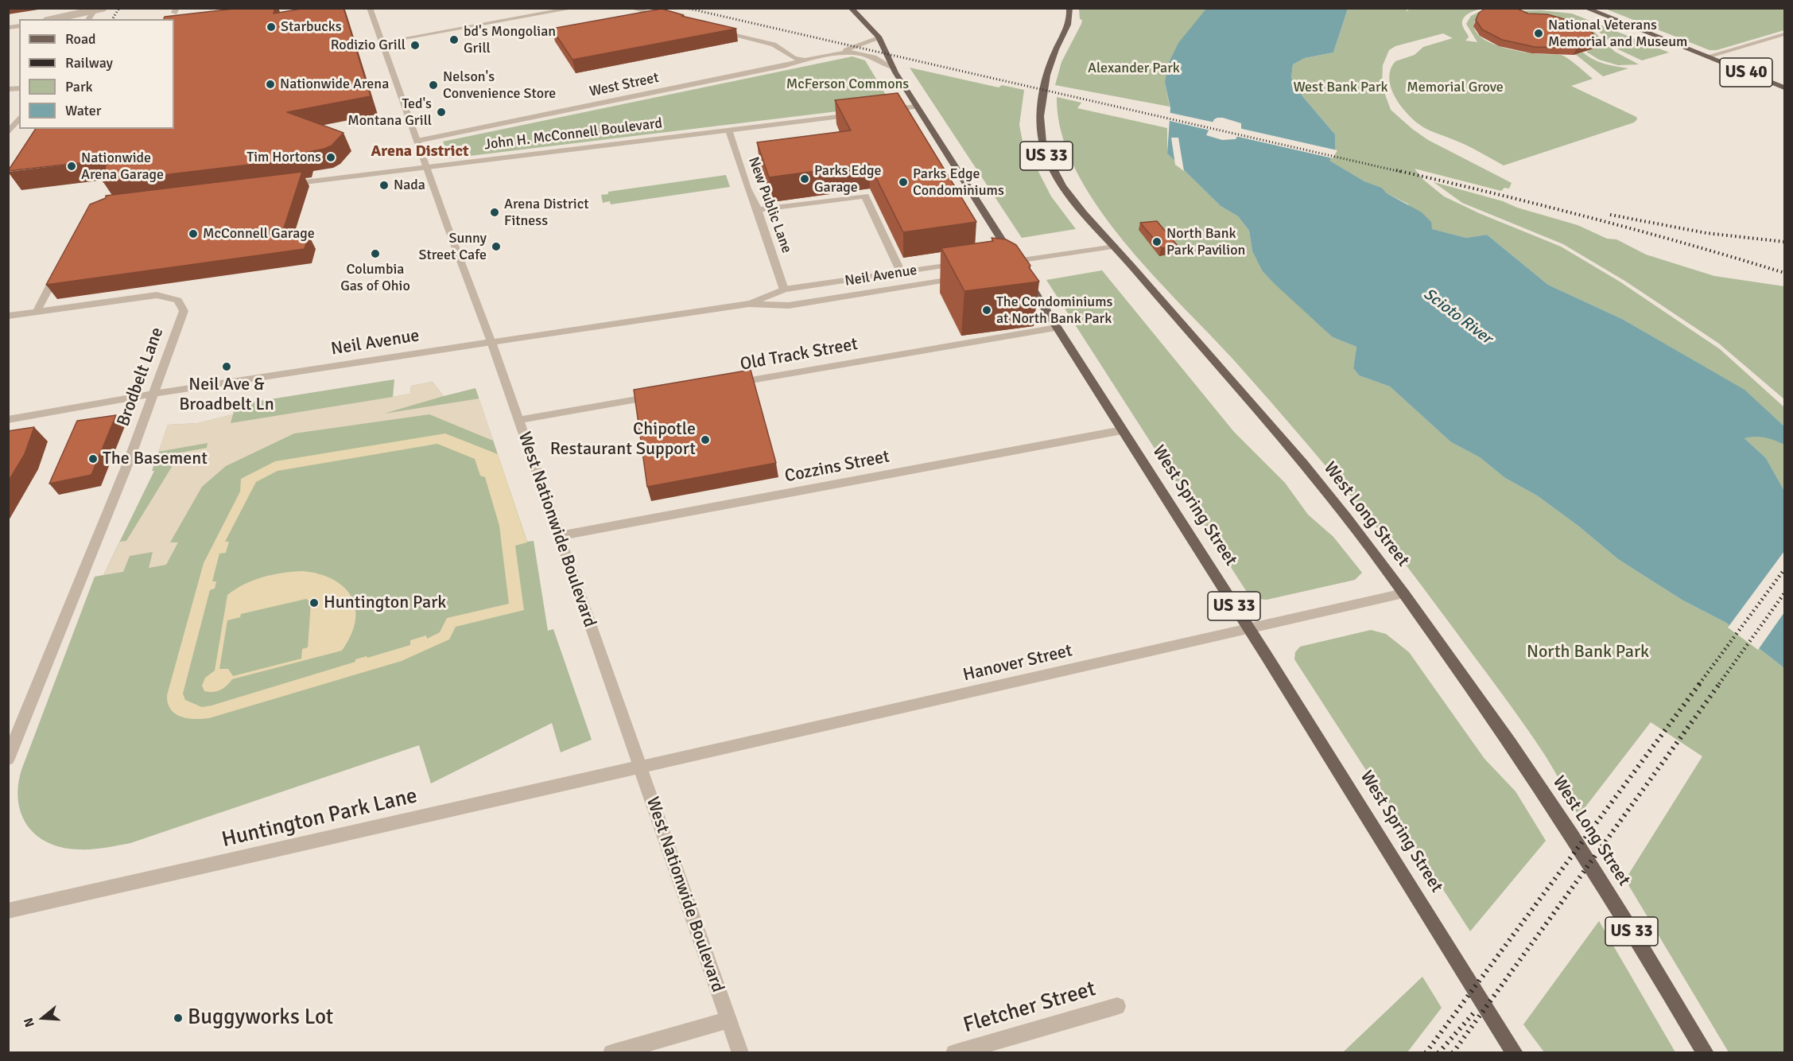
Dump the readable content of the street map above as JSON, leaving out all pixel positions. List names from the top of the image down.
{
  "streets": {
    "main road": [
      "US 40",
      "US 33",
      "West Spring Street",
      "West Long Street"
    ],
    "street": [
      "West Street",
      "John H. McConnell Boulevard",
      "New Public Lane",
      "Neil Avenue",
      "Old Track Street",
      "Brodbelt Lane",
      "Cozzins Street",
      "West Nationwide Boulevard",
      "Hanover Street",
      "Huntington Park Lane",
      "Fletcher Street"
    ]
  },
  "crossings": [
    ["West Street", "West Spring Street"],
    ["West Street", "West Nationwide Boulevard"],
    ["John H. McConnell Boulevard", "New Public Lane"],
    ["John H. McConnell Boulevard", "West Nationwide Boulevard"],
    ["New Public Lane", "Neil Avenue"],
    ["Neil Avenue", "Brodbelt Lane"],
    ["Neil Avenue", "West Nationwide Boulevard"],
    ["Old Track Street", "West Spring Street"],
    ["Cozzins Street", "West Spring Street"],
    ["Cozzins Street", "West Nationwide Boulevard"],
    ["West Spring Street", "Hanover Street"],
    ["West Long Street", "Hanover Street"],
    ["West Nationwide Boulevard", "Hanover Street"],
    ["West Nationwide Boulevard", "Huntington Park Lane"],
    ["Hanover Street", "Huntington Park Lane"]
  ],
  "districts": ["Arena District"],
  "water": ["Scioto River"],
  "parks": [
    "Alexander Park",
    "McFerson Commons",
    "West Bank Park",
    "Memorial Grove",
    "North Bank Park"
  ],
  "places": [
    "Starbucks",
    "National Veterans Memorial and Museum",
    "bd's Mongolian Grill",
    "Rodizio Grill",
    "Nationwide Arena",
    "Nelson's Convenience Store",
    "Ted's Montana Grill",
    "Tim Hortons",
    "Nationwide Arena Garage",
    "Parks Edge Garage",
    "Parks Edge Condominiums",
    "Nada",
    "Arena District Fitness",
    "McConnell Garage",
    "North Bank Park Pavilion",
    "Sunny Street Cafe",
    "Columbia Gas of Ohio",
    "The Condominiums at North Bank Park",
    "Neil Ave & Broadbelt Ln",
    "Chipotle Restaurant Support",
    "The Basement",
    "Huntington Park",
    "Buggyworks Lot"
  ],
  "legend": [
    "Road",
    "Railway",
    "Park",
    "Water"
  ],
  "north": "left"
}
